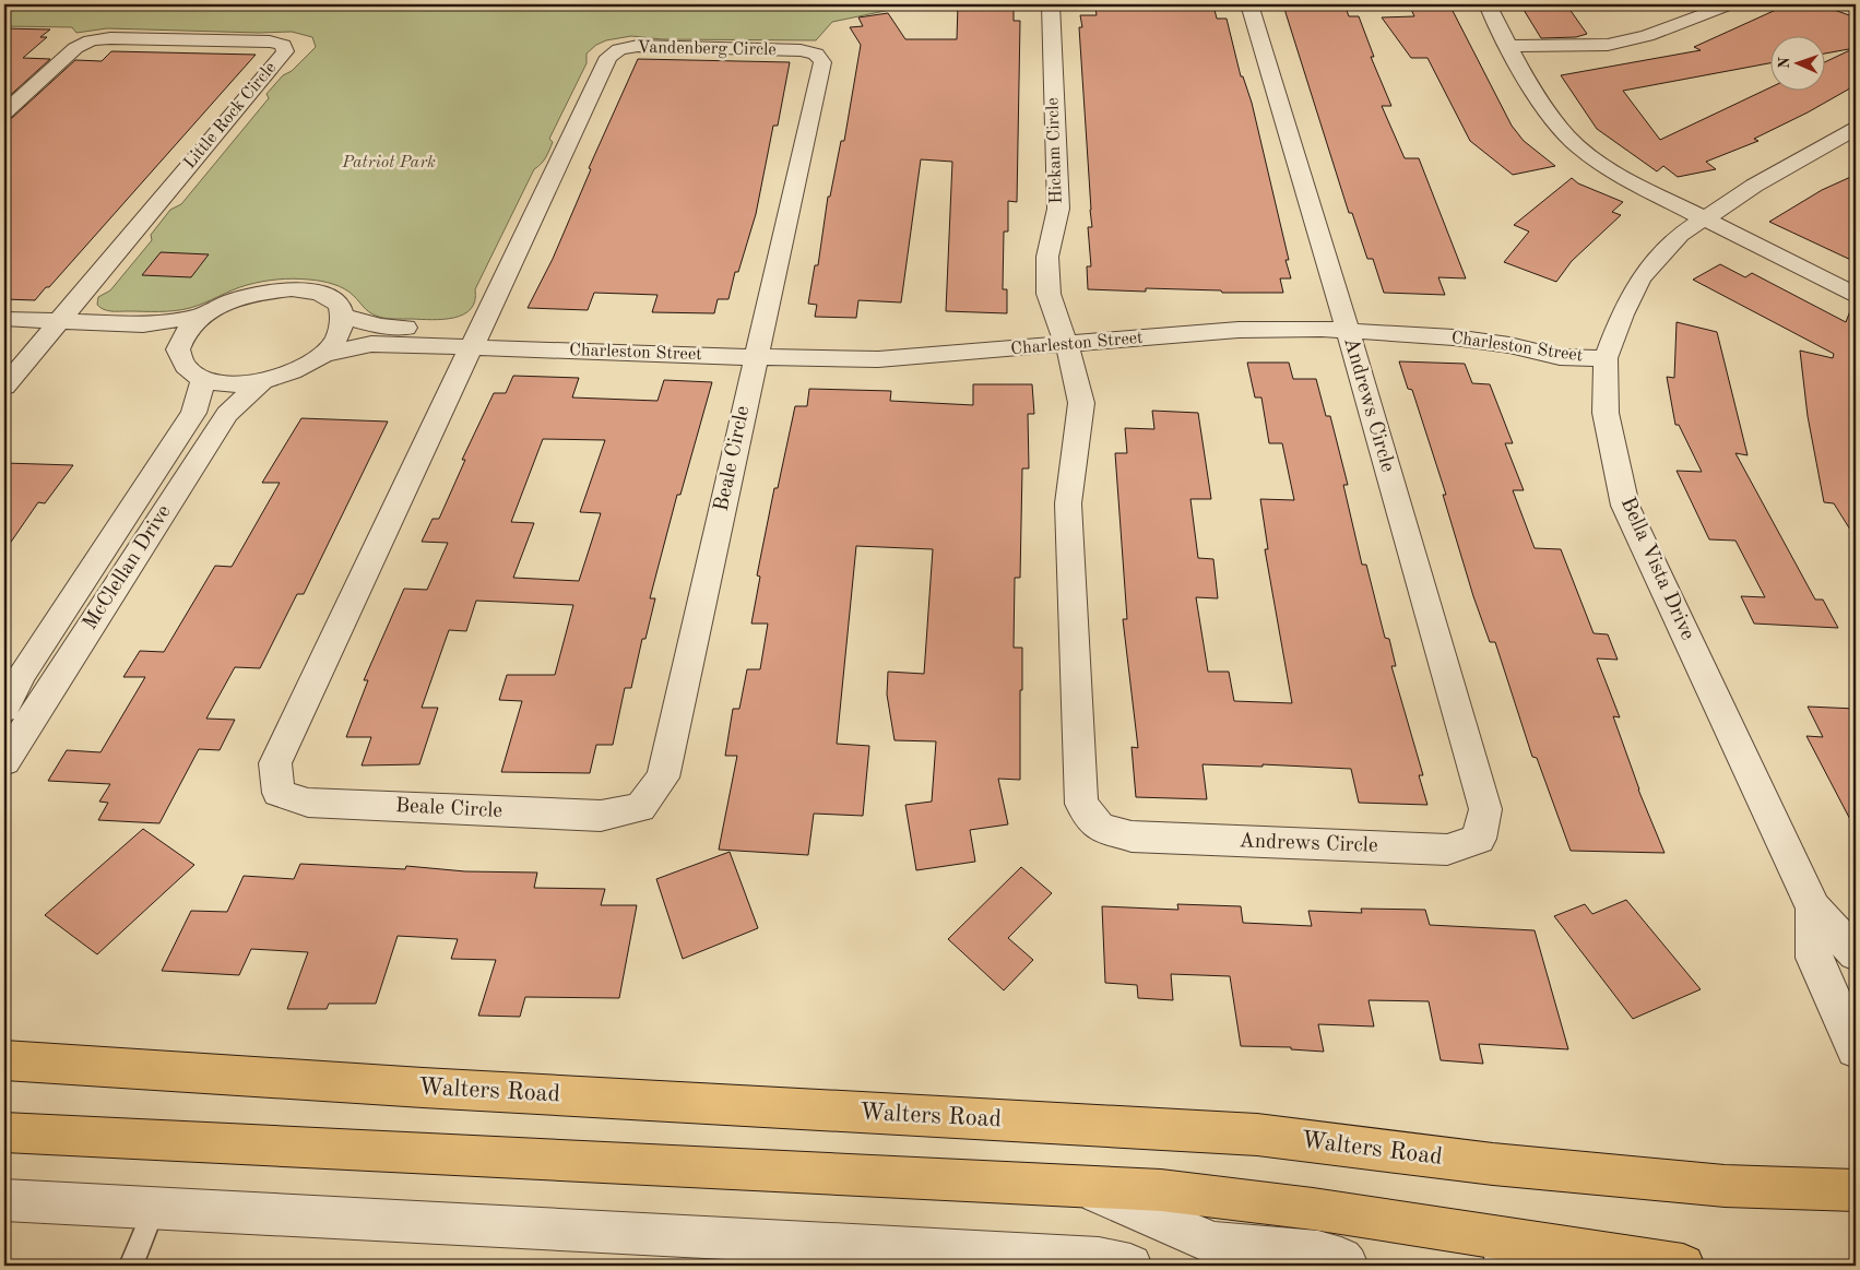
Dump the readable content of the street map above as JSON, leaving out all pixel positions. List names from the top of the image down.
{
  "streets": {
    "main road": ["Walters Road"],
    "street": [
      "Vandenberg Circle",
      "Little Rock Circle",
      "Hickam Circle",
      "Charleston Street",
      "Andrews Circle",
      "Beale Circle",
      "McClellan Drive",
      "Bella Vista Drive"
    ]
  },
  "crossings": [
    ["Vandenberg Circle", "Charleston Street"],
    ["Vandenberg Circle", "Beale Circle"],
    ["Hickam Circle", "Charleston Street"],
    ["Hickam Circle", "Andrews Circle"],
    ["Charleston Street", "Andrews Circle"],
    ["Charleston Street", "Beale Circle"],
    ["Charleston Street", "Bella Vista Drive"]
  ],
  "parks": ["Patriot Park"],
  "north": "left"
}
